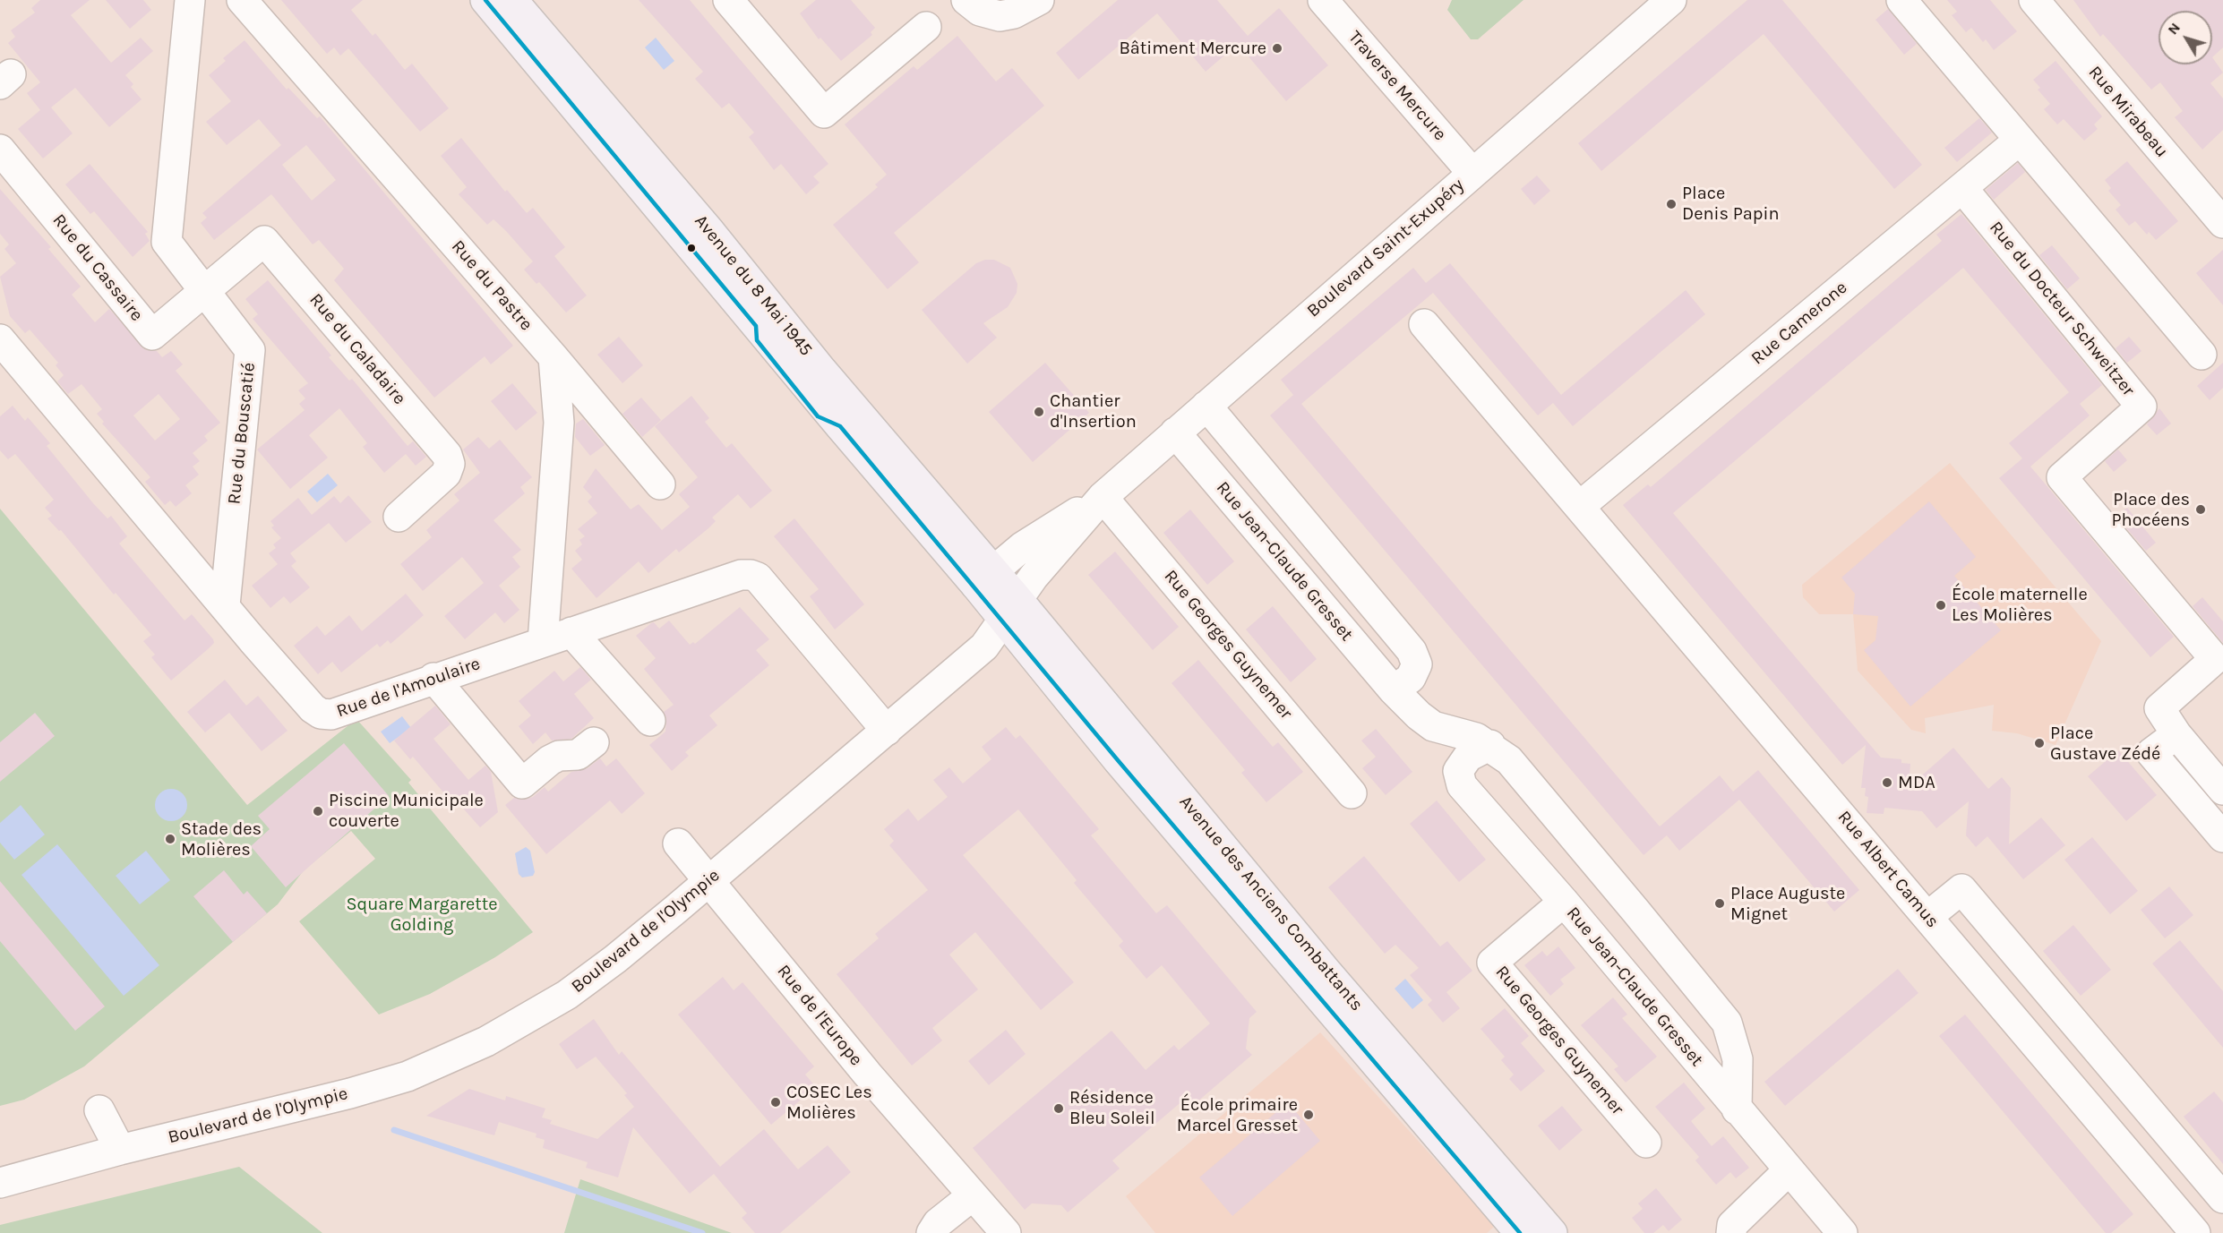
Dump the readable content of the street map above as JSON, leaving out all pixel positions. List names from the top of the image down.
{
  "streets": {
    "main road": ["Avenue du 8 Mai 1945", "Avenue des Anciens Combattants"],
    "street": [
      "Traverse Mercure",
      "Rue Mirabeau",
      "Boulevard Saint-Exupéry",
      "Rue du Cassaire",
      "Rue du Pastre",
      "Rue du Docteur Schweitzer",
      "Rue Camerone",
      "Rue du Caladaire",
      "Rue du Bouscatié",
      "Rue Jean-Claude Gresset",
      "Rue Georges Guynemer",
      "Rue de l'Amoulaire",
      "Rue Albert Camus",
      "Boulevard de l'Olympie",
      "Rue de l'Europe"
    ]
  },
  "crossings": [
    ["Traverse Mercure", "Boulevard Saint-Exupéry"],
    ["Boulevard Saint-Exupéry", "Avenue du 8 Mai 1945"],
    ["Boulevard Saint-Exupéry", "Rue Jean-Claude Gresset"],
    ["Boulevard Saint-Exupéry", "Rue Georges Guynemer"],
    ["Boulevard Saint-Exupéry", "Avenue des Anciens Combattants"],
    ["Boulevard Saint-Exupéry", "Boulevard de l'Olympie"],
    ["Rue du Cassaire", "Rue du Caladaire"],
    ["Rue du Cassaire", "Rue du Bouscatié"],
    ["Avenue du 8 Mai 1945", "Avenue des Anciens Combattants"],
    ["Rue du Docteur Schweitzer", "Rue Camerone"],
    ["Rue Camerone", "Rue Albert Camus"],
    ["Rue du Caladaire", "Rue du Bouscatié"],
    ["Rue du Bouscatié", "Rue de l'Amoulaire"],
    ["Rue Jean-Claude Gresset", "Rue Georges Guynemer"],
    ["Rue de l'Amoulaire", "Boulevard de l'Olympie"],
    ["Avenue des Anciens Combattants", "Boulevard de l'Olympie"],
    ["Boulevard de l'Olympie", "Rue de l'Europe"]
  ],
  "parks": ["Square Margarette Golding"],
  "places": [
    "Bâtiment Mercure",
    "Place Denis Papin",
    "Chantier d'Insertion",
    "Place des Phocéens",
    "École maternelle Les Molières",
    "Place Gustave Zédé",
    "MDA",
    "Piscine Municipale couverte",
    "Stade des Molières",
    "Place Auguste Mignet",
    "COSEC Les Molières",
    "Résidence Bleu Soleil",
    "École primaire Marcel Gresset"
  ],
  "north": "top left"
}
